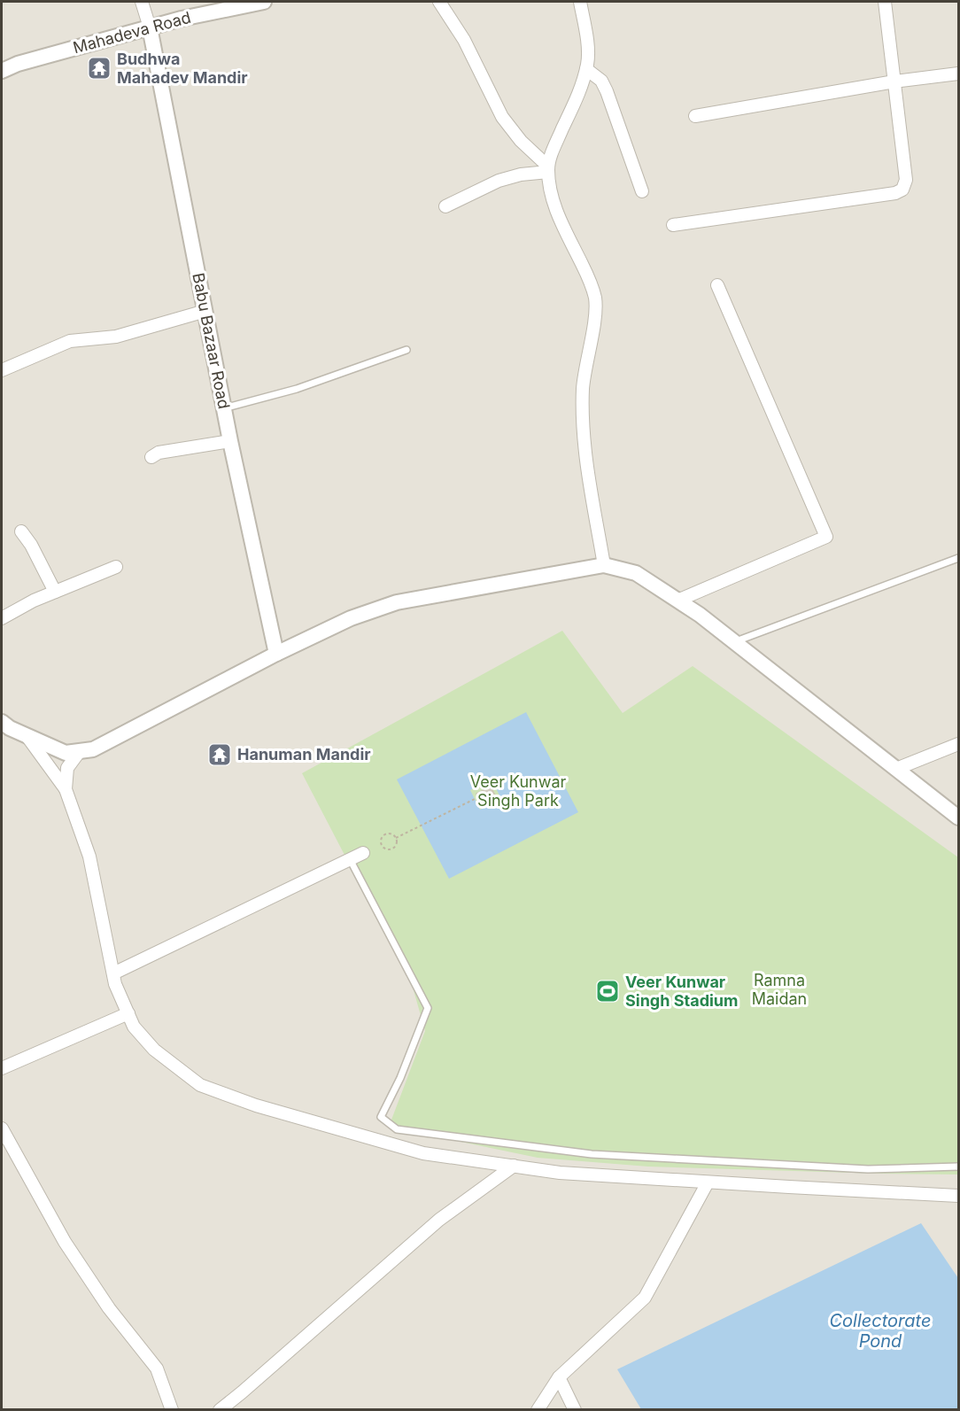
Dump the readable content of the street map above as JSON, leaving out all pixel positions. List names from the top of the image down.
{
  "streets": {
    "street": ["Mahadeva Road", "Babu Bazaar Road"]
  },
  "crossings": [
    ["Mahadeva Road", "Babu Bazaar Road"]
  ],
  "water": ["Collectorate Pond"],
  "parks": ["Veer Kunwar Singh Park", "Ramna Maidan"],
  "places": {
    "temple": ["Budhwa Mahadev Mandir", "Hanuman Mandir"],
    "sports": ["Veer Kunwar Singh Stadium"]
  }
}
